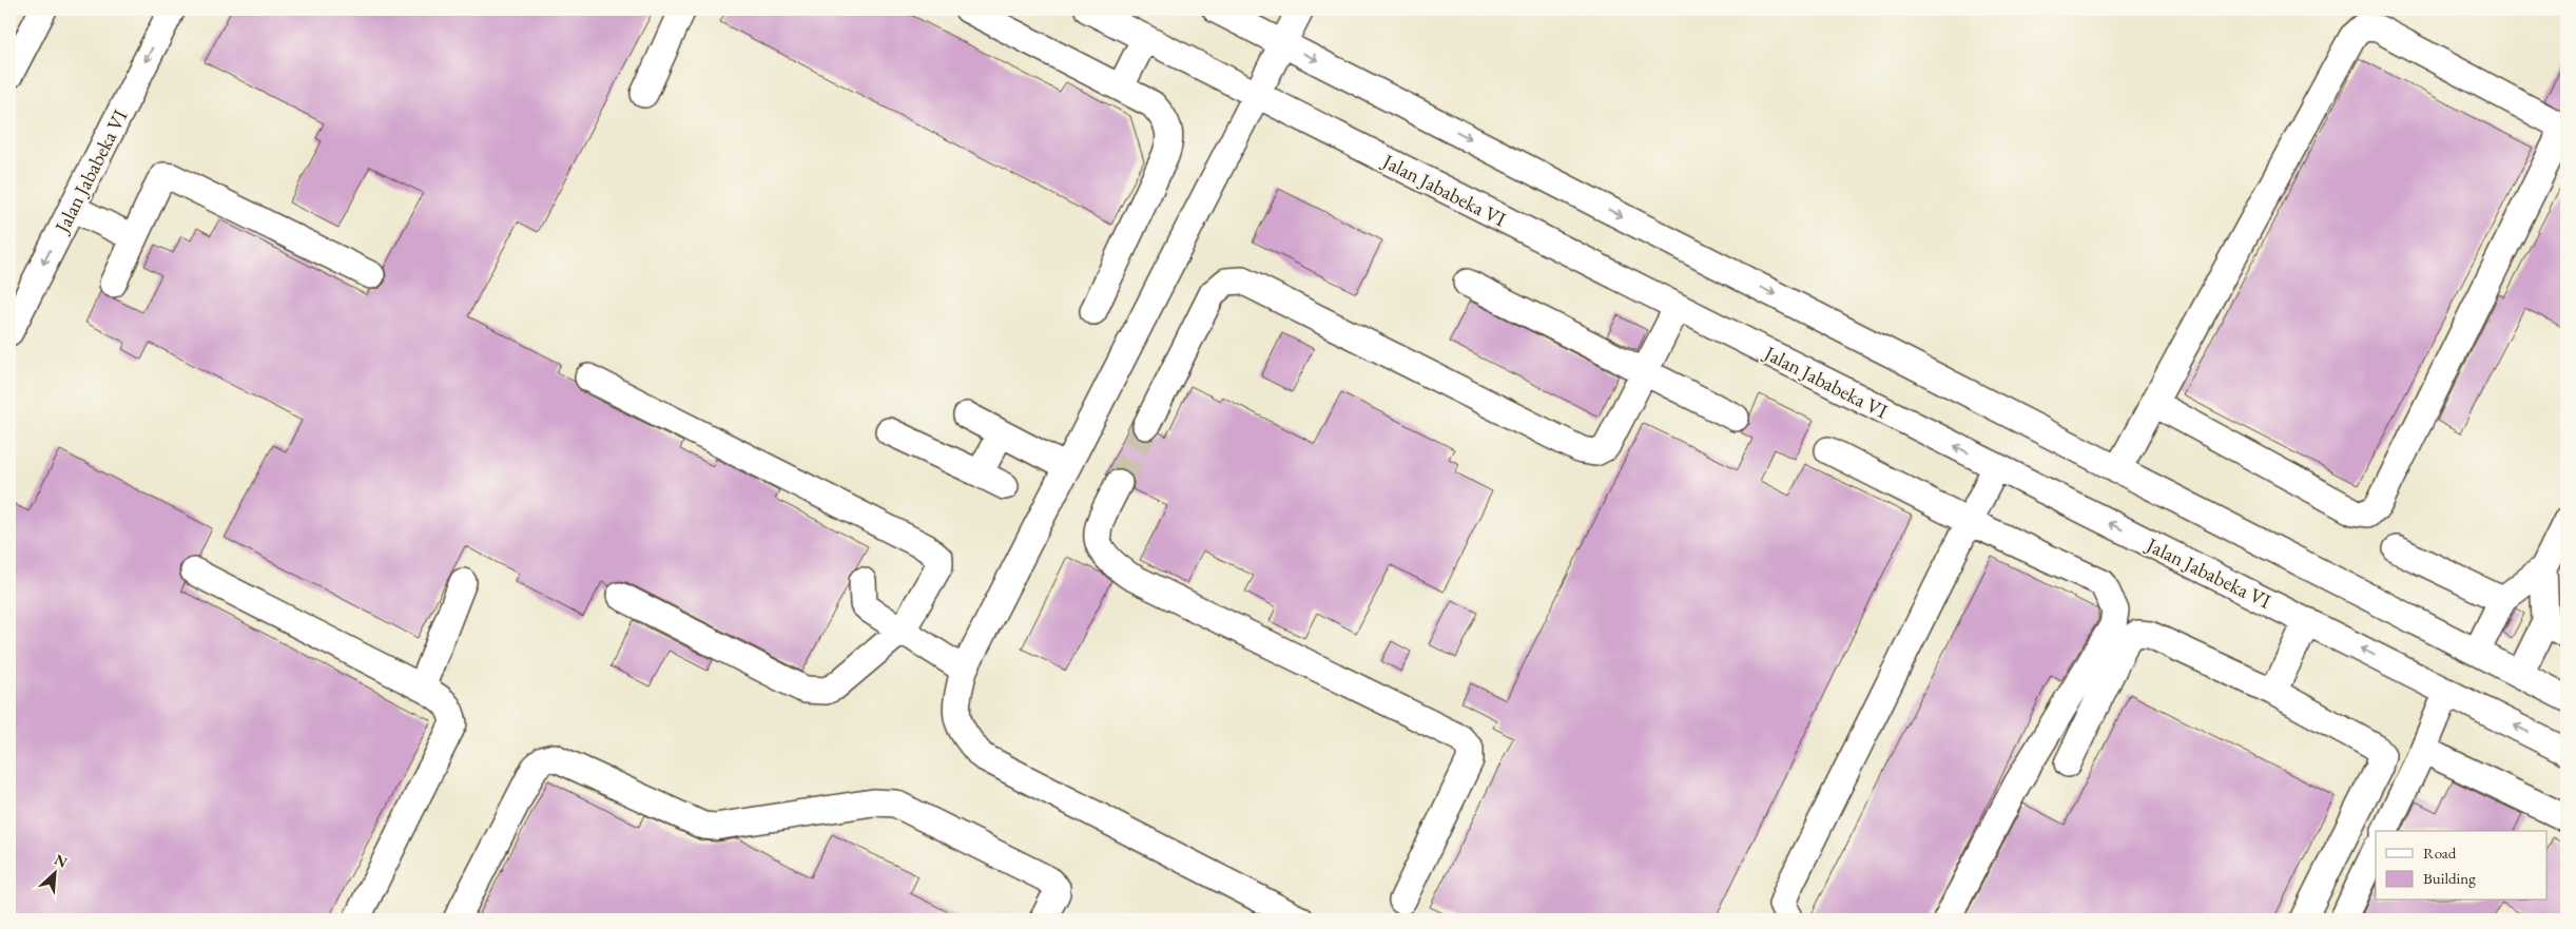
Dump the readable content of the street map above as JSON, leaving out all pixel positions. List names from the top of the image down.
{
  "streets": {
    "street": ["Jalan Jababeka VI"]
  },
  "legend": ["Road", "Building"],
  "north": "top right"
}
